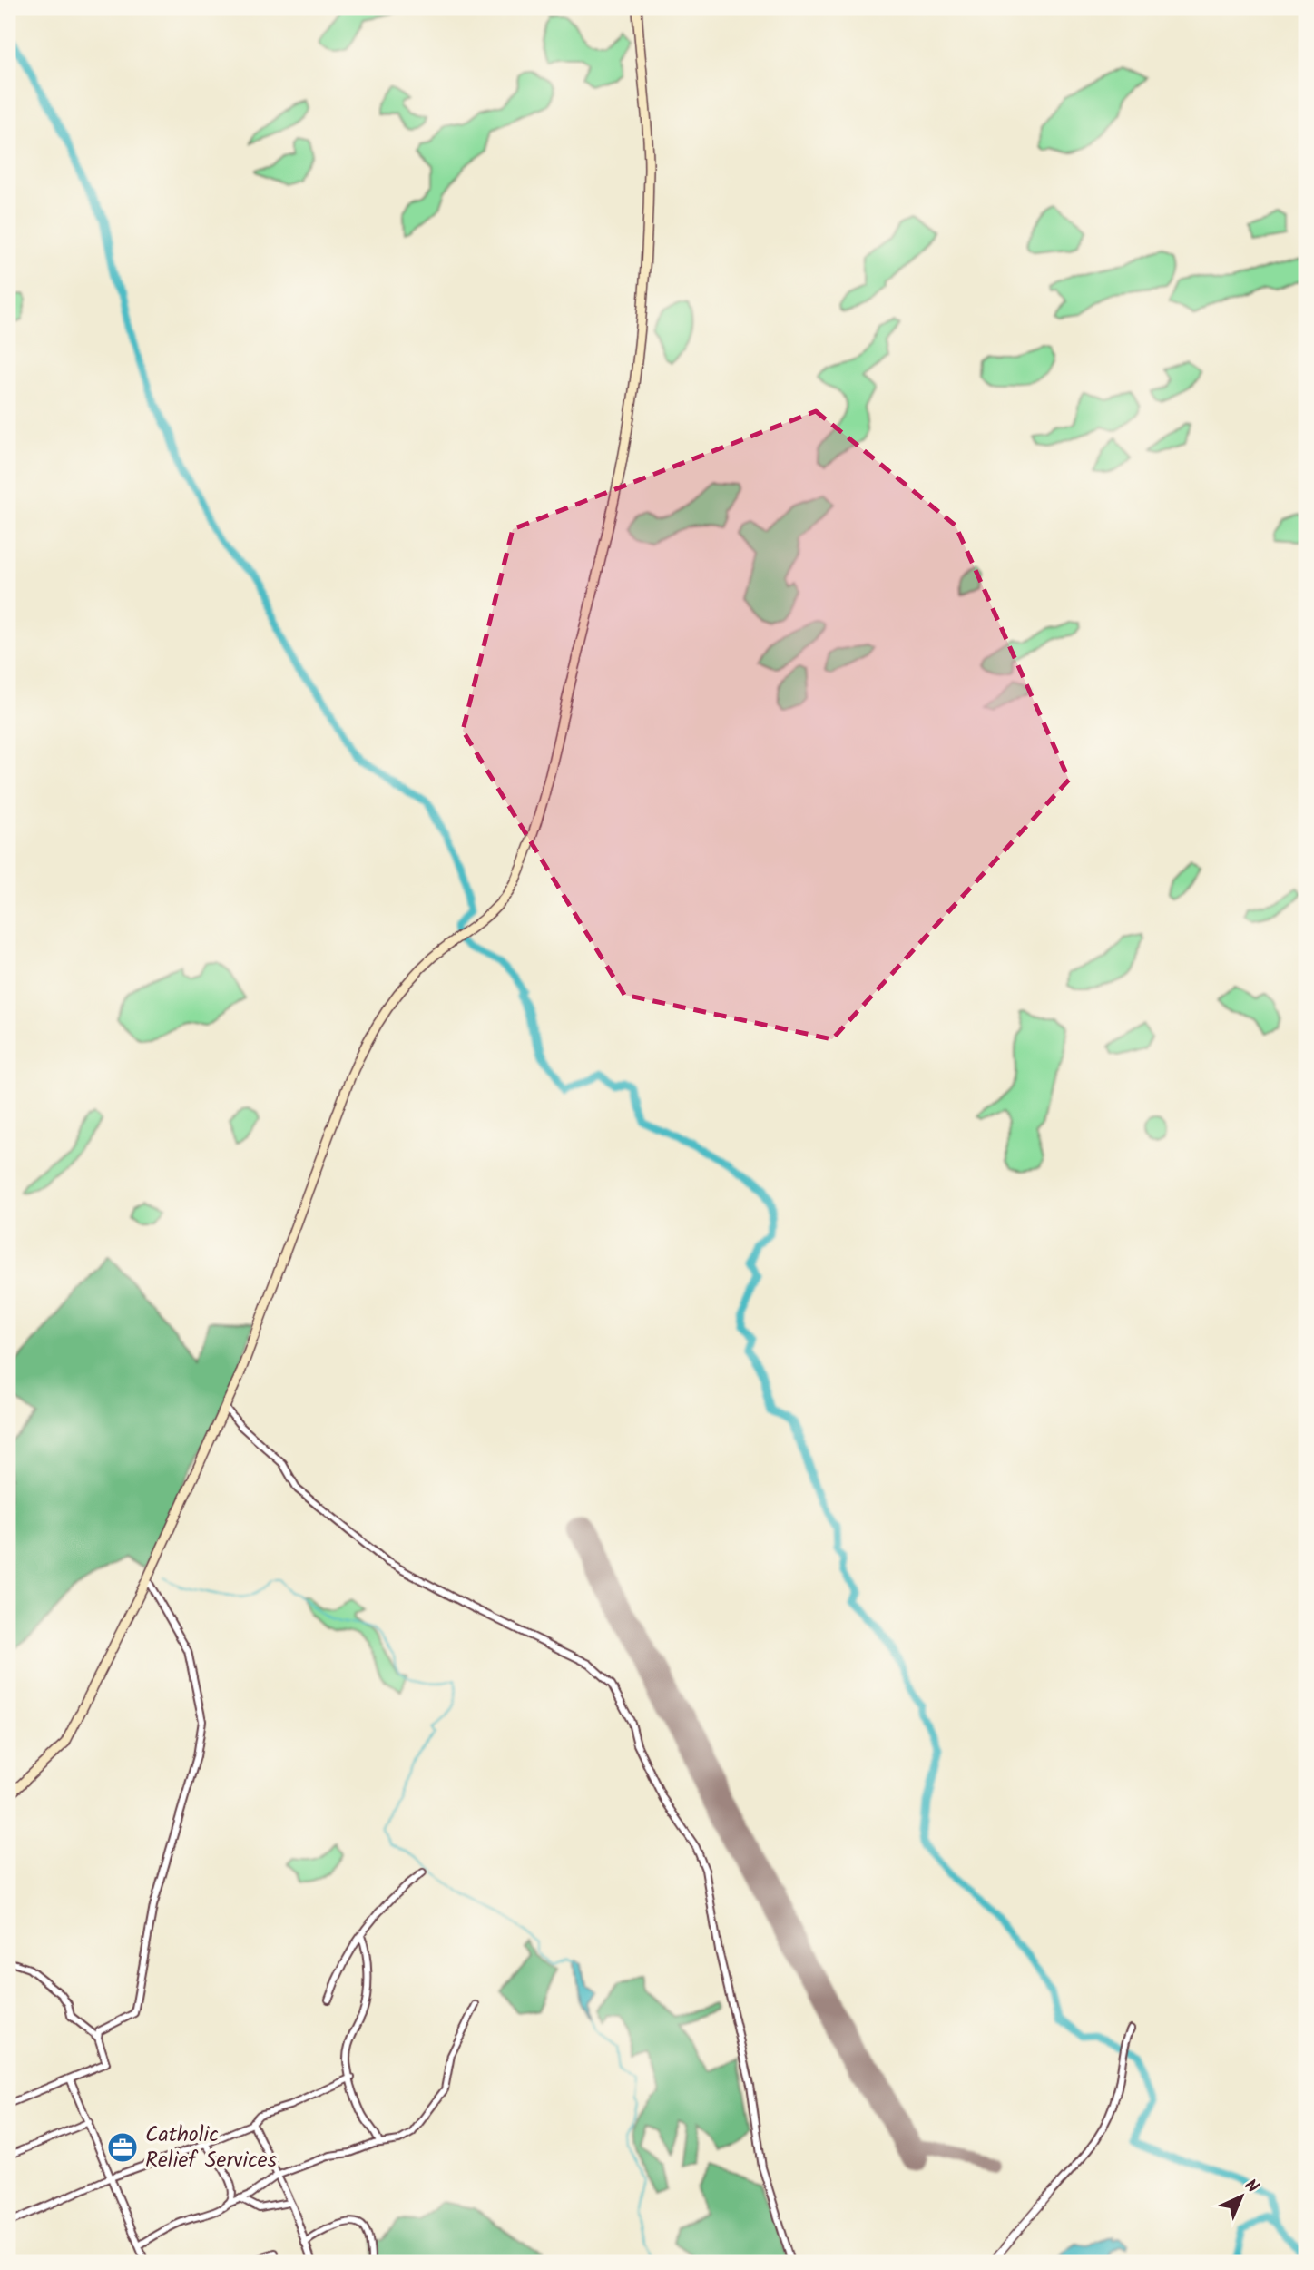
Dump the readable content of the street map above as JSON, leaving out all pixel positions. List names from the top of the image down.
{
  "places": {
    "office": ["Catholic Relief Services"]
  },
  "north": "top right"
}
